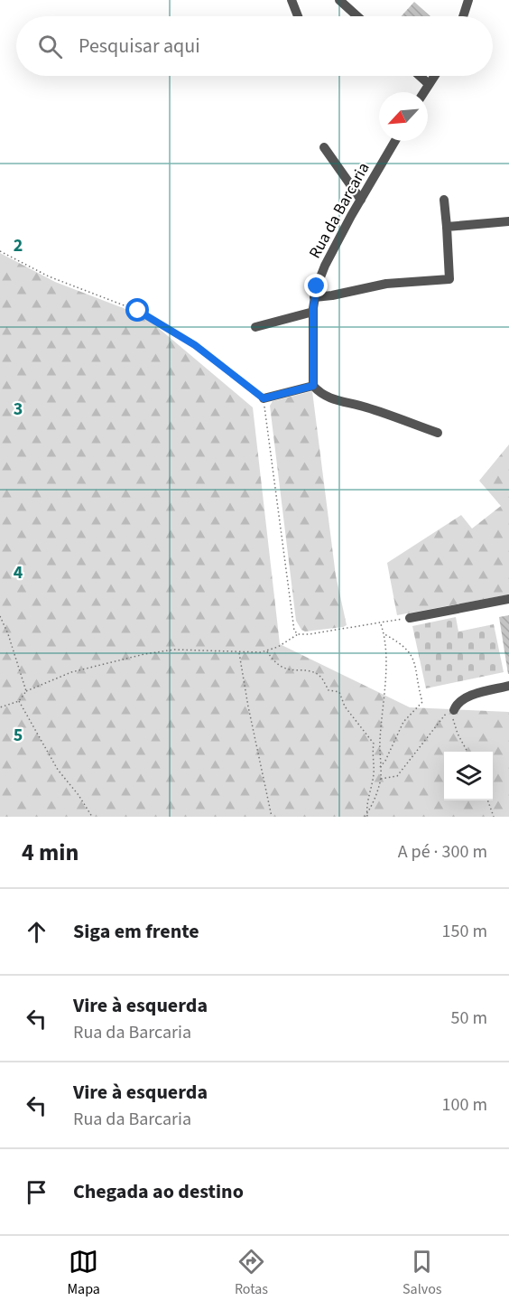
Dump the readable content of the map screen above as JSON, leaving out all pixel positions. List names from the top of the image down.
{
  "streets": {
    "street": ["Rua da Barcaria"]
  },
  "north": "bottom left",
  "page": {
    "search": "Pesquisar aqui",
    "heading": ["4 min", "A pé · 300 m"],
    "list": [
      ["Siga em frente", "150 m"],
      ["Vire à esquerda", "Rua da Barcaria", "50 m"],
      ["Vire à esquerda", "Rua da Barcaria", "100 m"],
      "Chegada ao destino"
    ],
    "nav": ["Mapa", "Rotas", "Salvos"]
  },
  "grid": {
    "rows": [
      "2",
      "3",
      "4",
      "5"
    ]
  }
}
